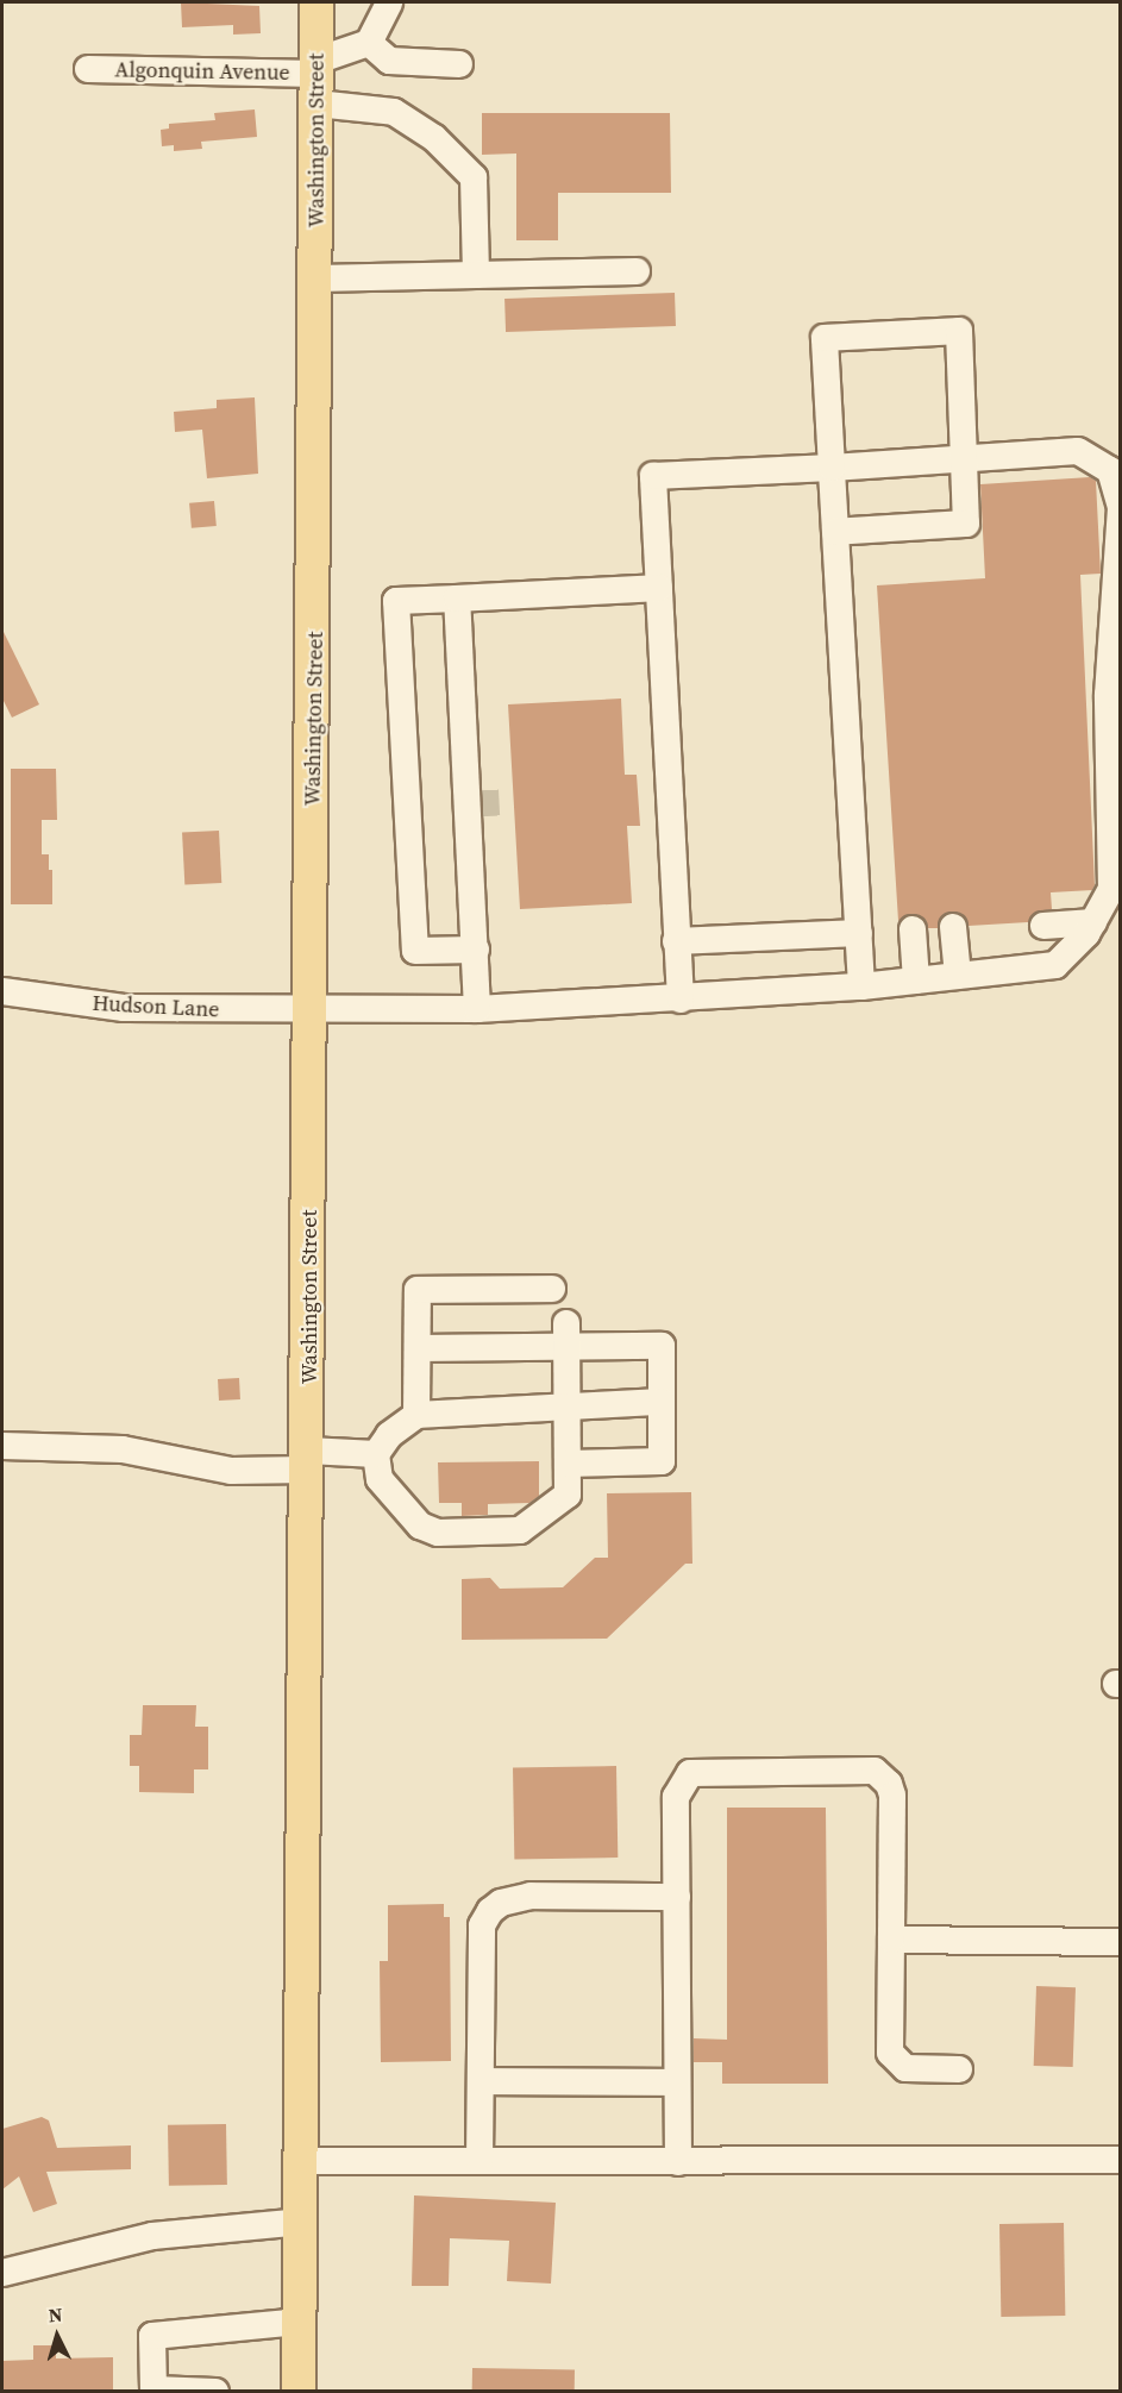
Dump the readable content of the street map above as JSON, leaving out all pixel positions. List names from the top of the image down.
{
  "streets": {
    "main road": ["Washington Street"],
    "street": ["Algonquin Avenue", "Hudson Lane"]
  },
  "crossings": [
    ["Algonquin Avenue", "Washington Street"],
    ["Washington Street", "Hudson Lane"]
  ],
  "north": "top"
}
